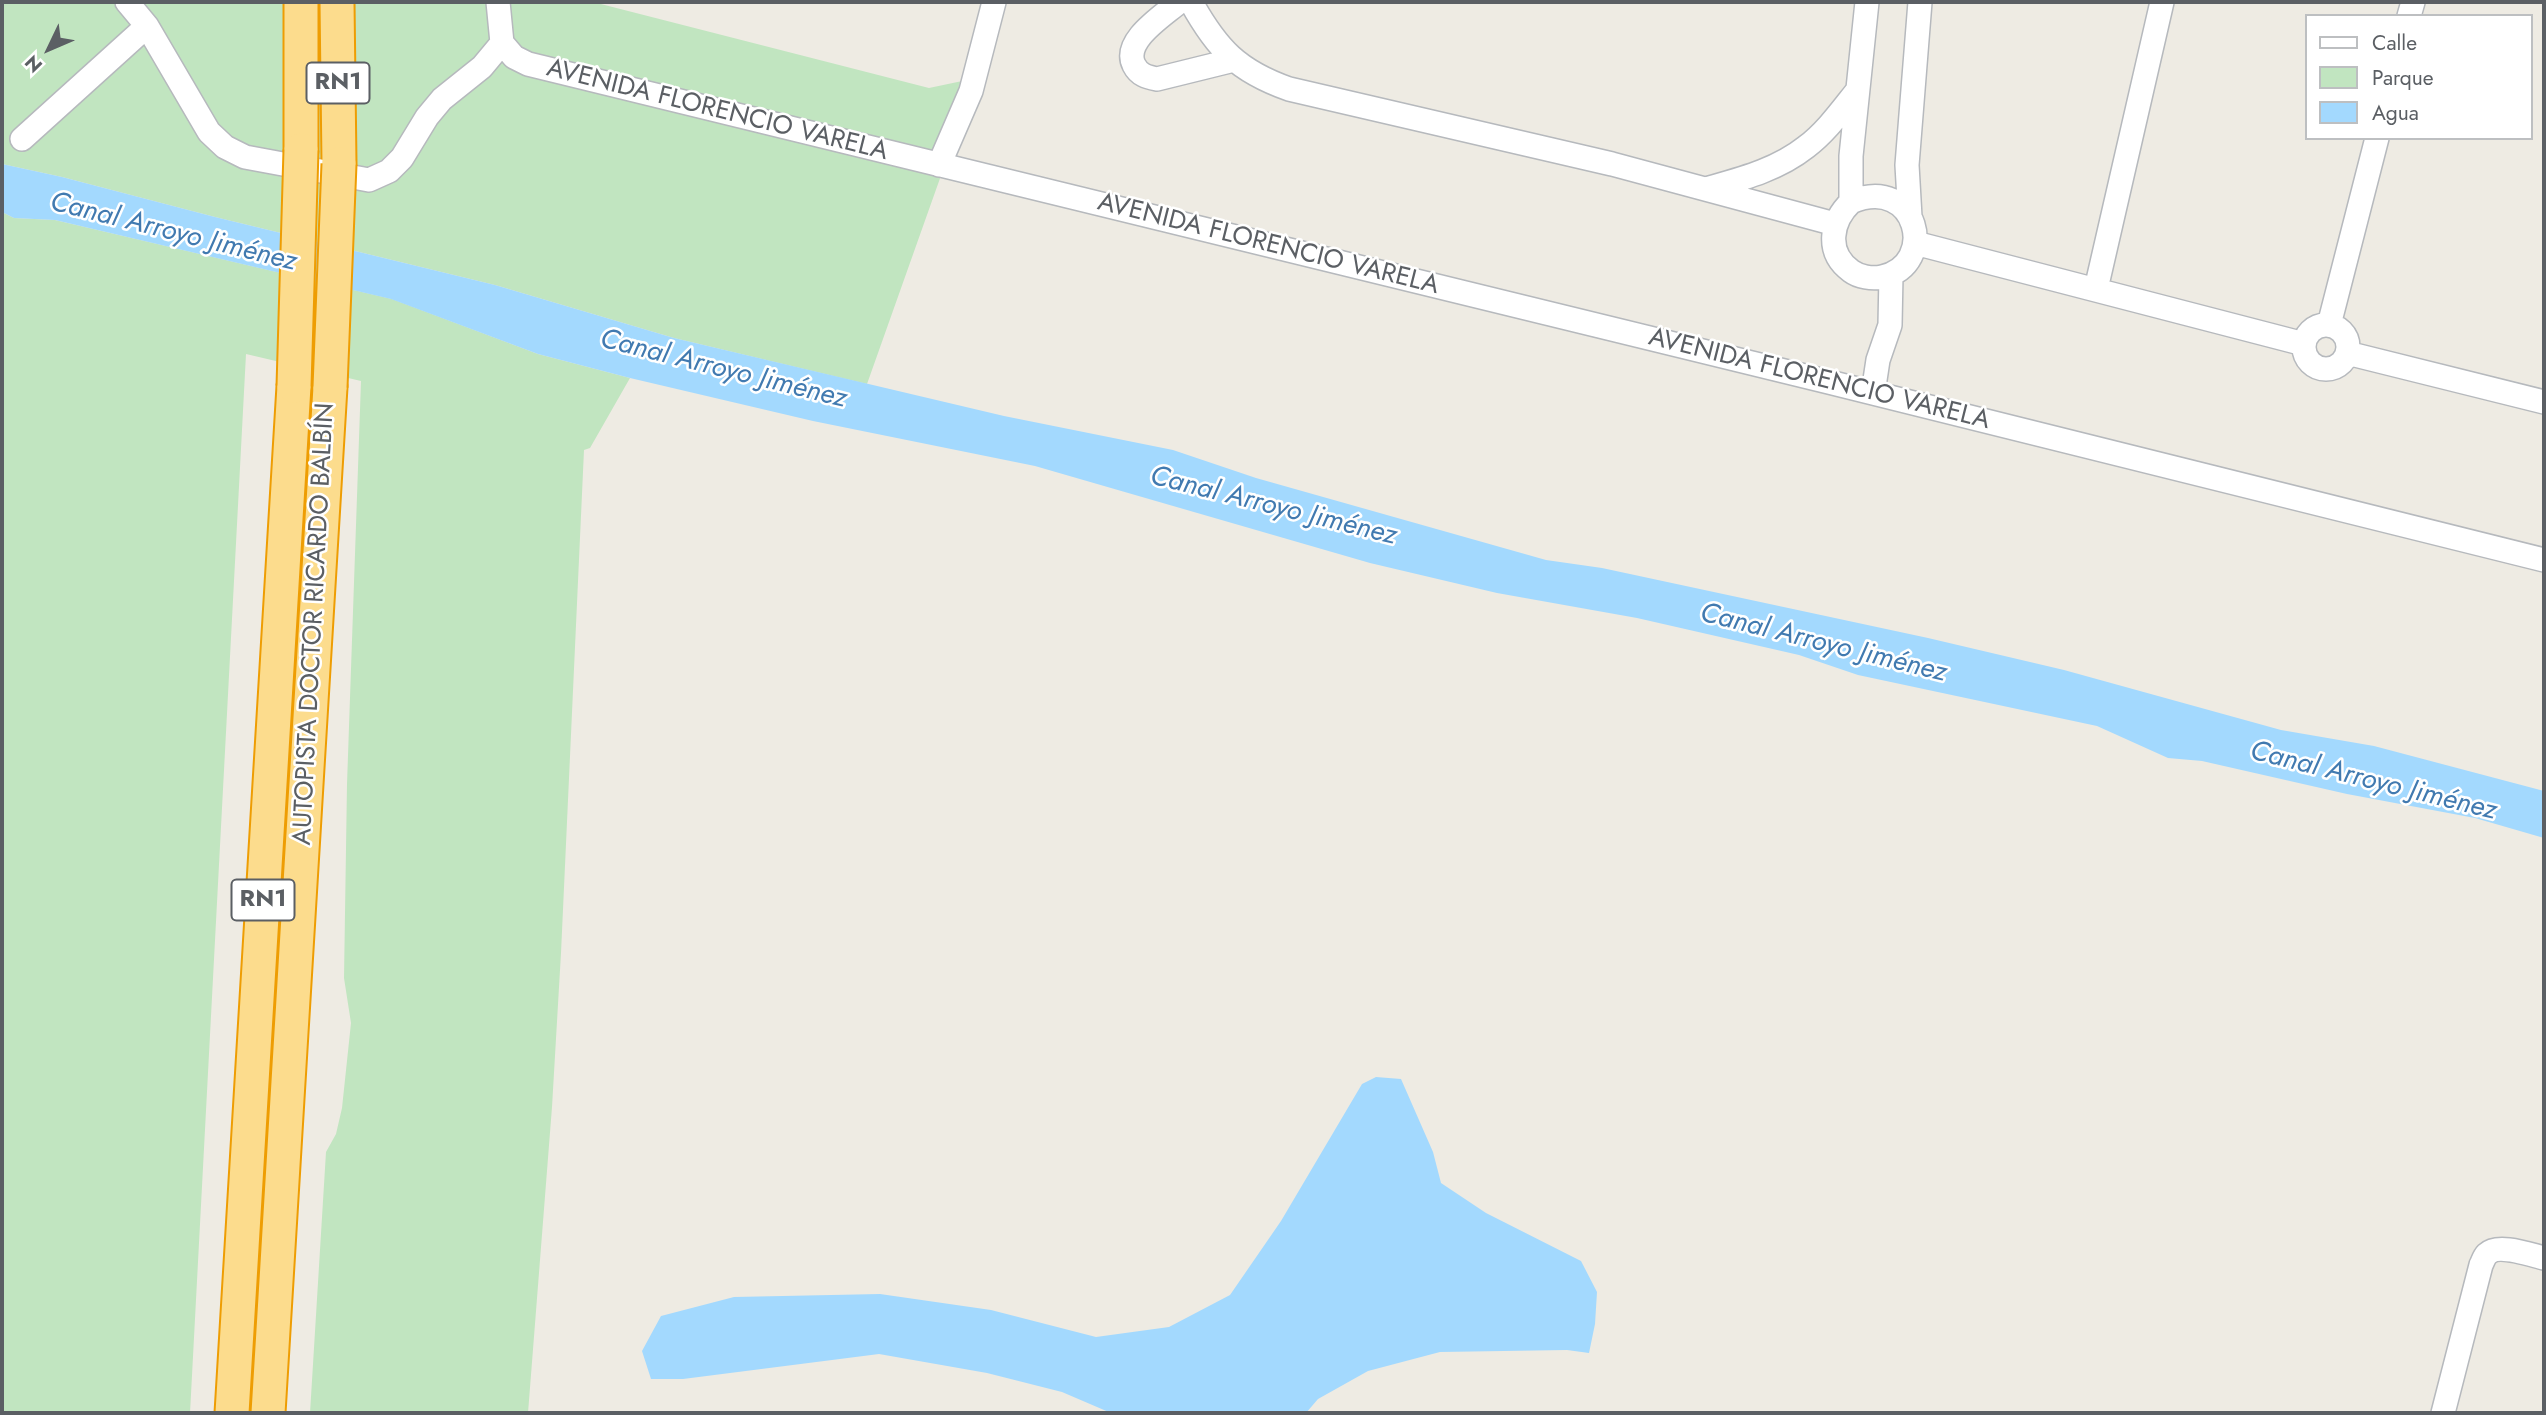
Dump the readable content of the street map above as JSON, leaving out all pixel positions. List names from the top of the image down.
{
  "streets": {
    "highway": ["RN1", "AUTOPISTA DOCTOR RICARDO BALBÍN"],
    "street": ["AVENIDA FLORENCIO VARELA"]
  },
  "water": ["Canal Arroyo Jiménez"],
  "legend": ["Calle", "Parque", "Agua"],
  "north": "bottom left"
}
